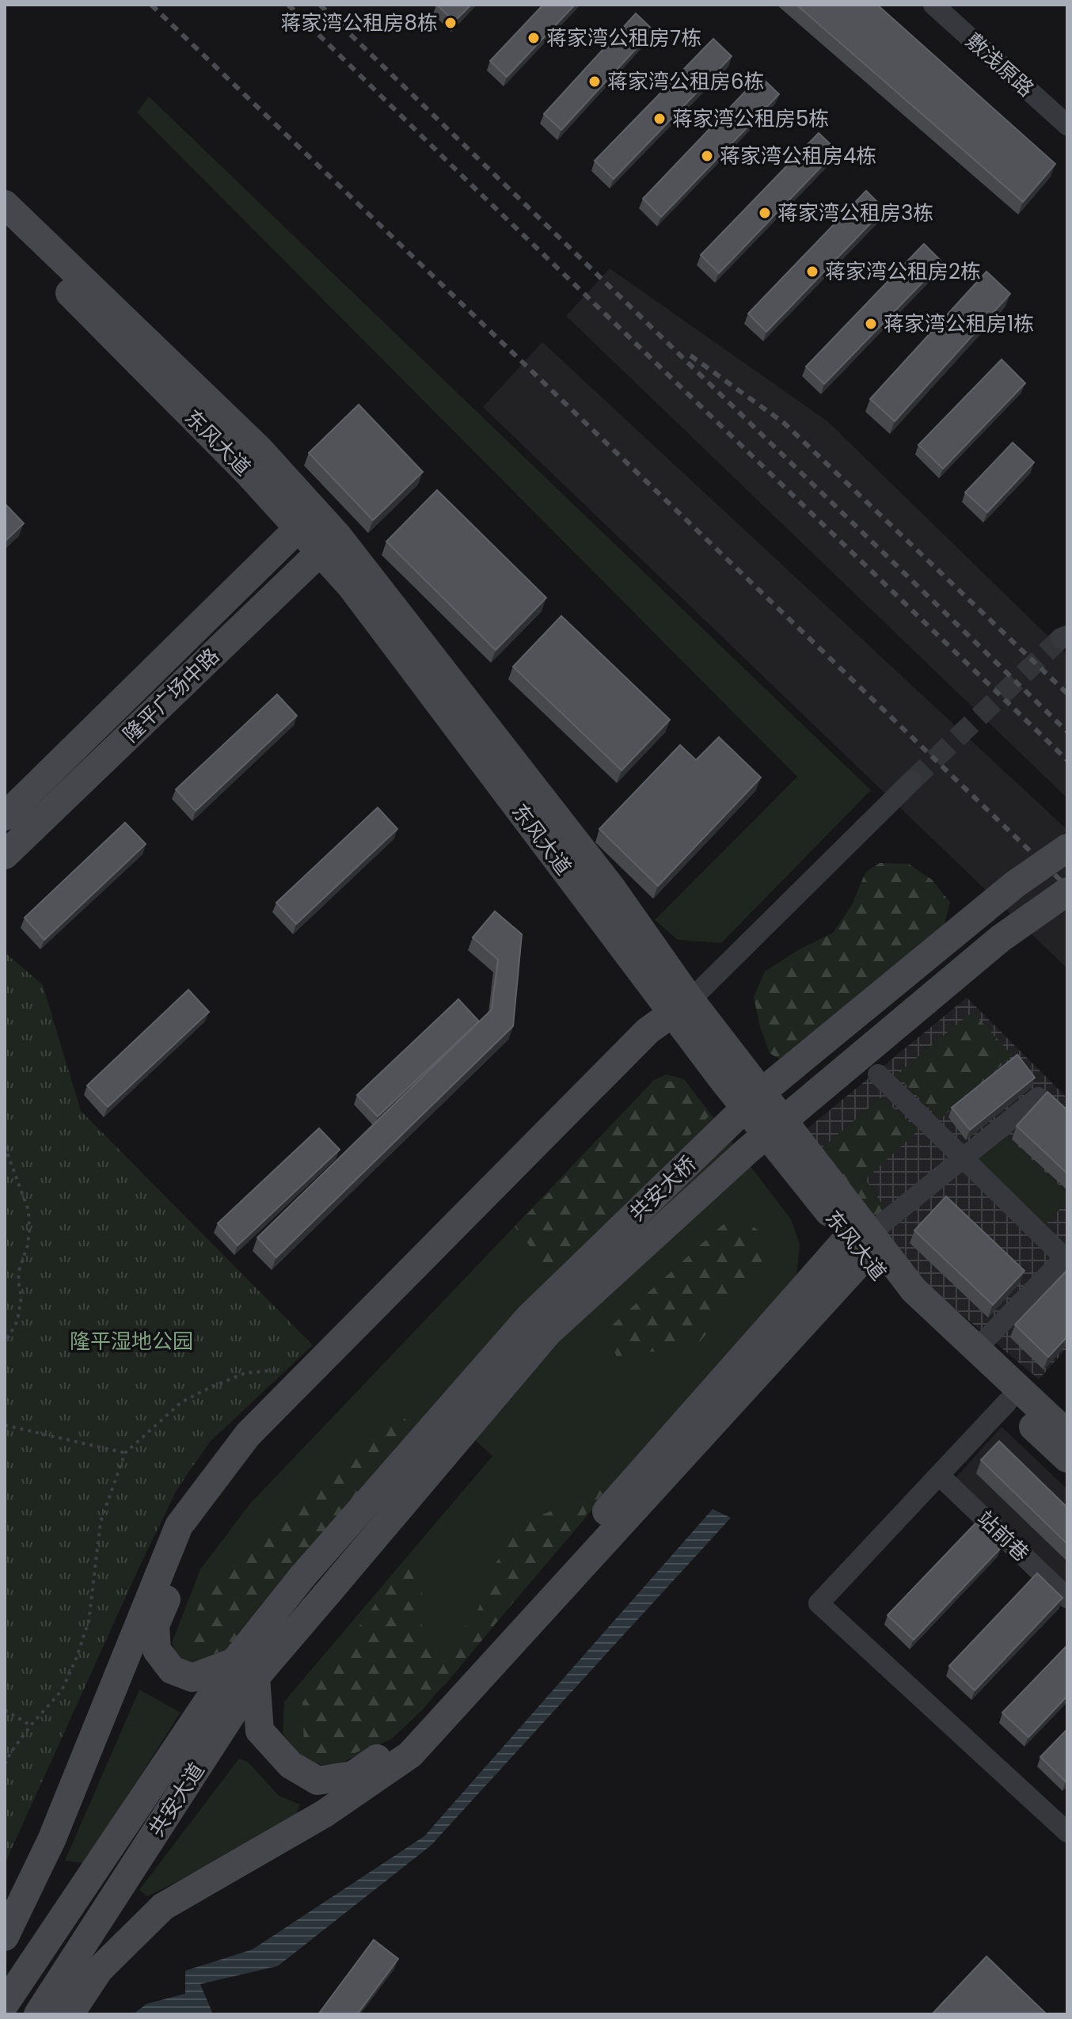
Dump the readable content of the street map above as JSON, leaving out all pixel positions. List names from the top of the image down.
{
  "streets": {
    "main road": [
      "东风大道",
      "隆平广场中路",
      "共安大桥",
      "共安大道"
    ],
    "street": ["敷浅原路", "站前巷"]
  },
  "crossings": [
    ["东风大道", "隆平广场中路"],
    ["共安大桥", "共安大道"]
  ],
  "parks": ["隆平湿地公园"],
  "places": [
    "蒋家湾公租房8栋",
    "蒋家湾公租房7栋",
    "蒋家湾公租房6栋",
    "蒋家湾公租房5栋",
    "蒋家湾公租房4栋",
    "蒋家湾公租房3栋",
    "蒋家湾公租房2栋",
    "蒋家湾公租房1栋"
  ]
}
